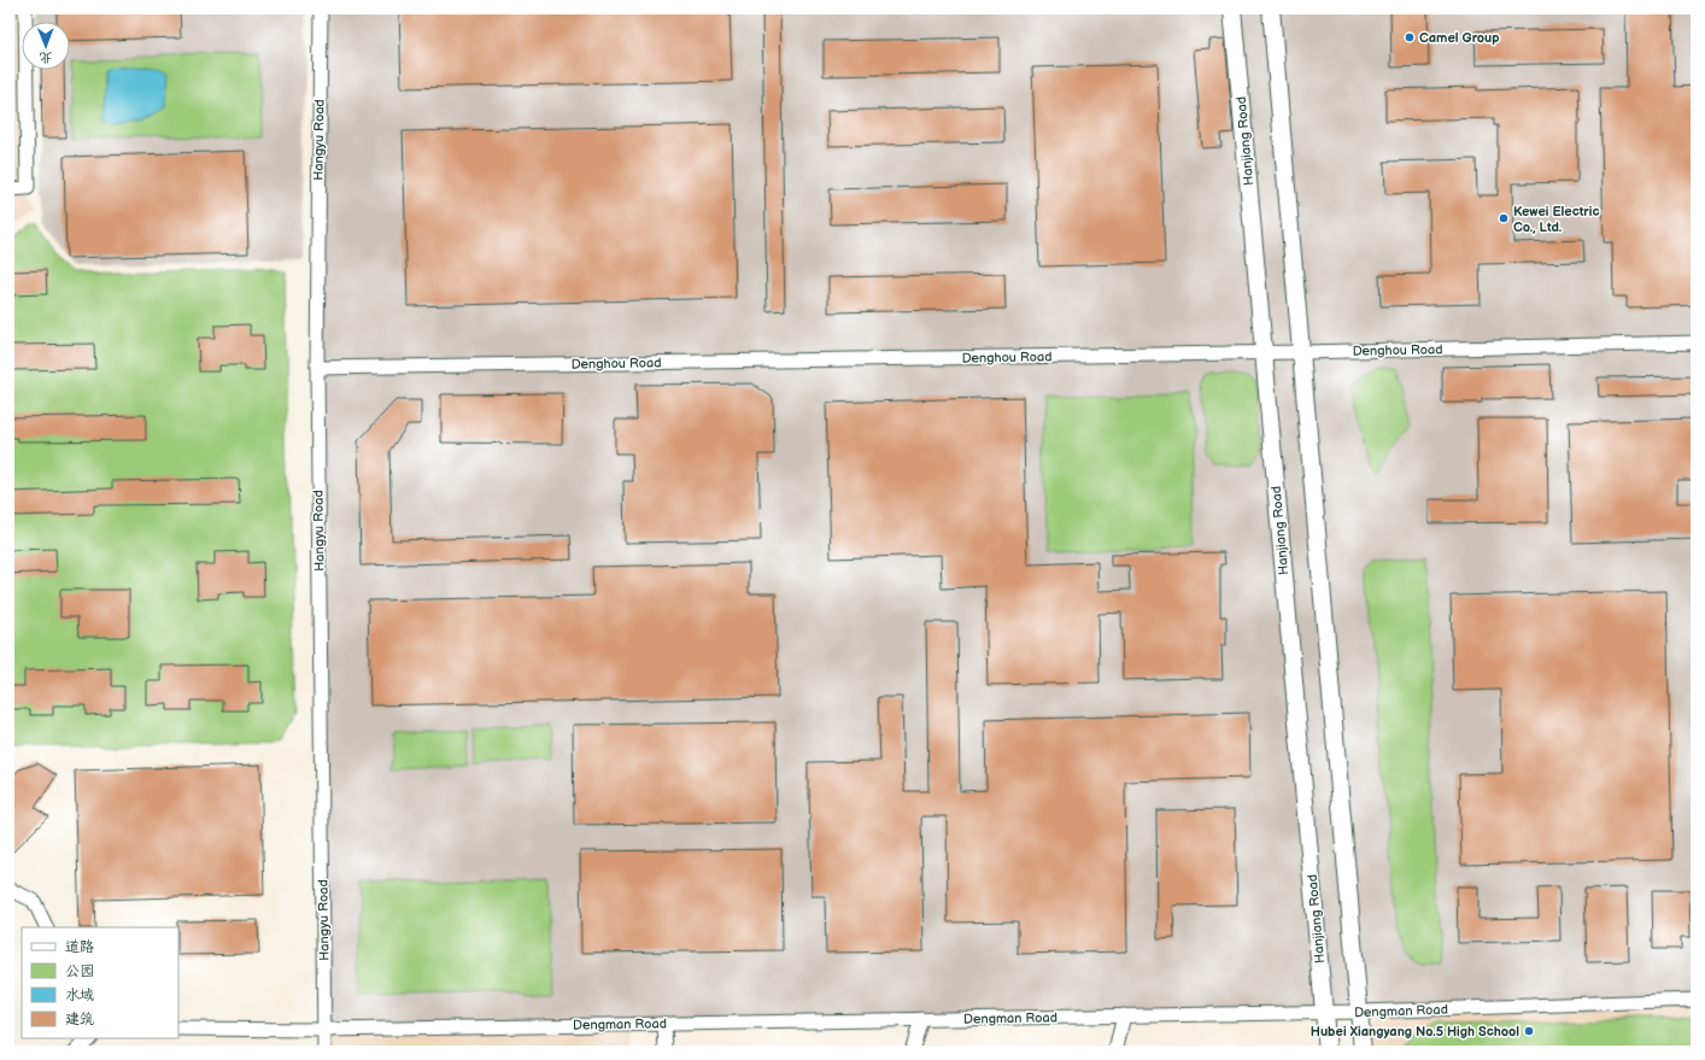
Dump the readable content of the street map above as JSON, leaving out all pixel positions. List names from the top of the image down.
{
  "streets": {
    "main road": ["Hanjiang Road"],
    "street": ["Hangyu Road", "Denghou Road", "Dengman Road"]
  },
  "crossings": [
    ["Hangyu Road", "Denghou Road"],
    ["Hangyu Road", "Dengman Road"],
    ["Hanjiang Road", "Denghou Road"],
    ["Hanjiang Road", "Dengman Road"]
  ],
  "places": ["Camel Group", "Kewei Electric Co., Ltd.", "Hubei Xiangyang No.5 High School"],
  "legend": [
    "道路",
    "公园",
    "水域",
    "建筑"
  ],
  "north": "bottom"
}
